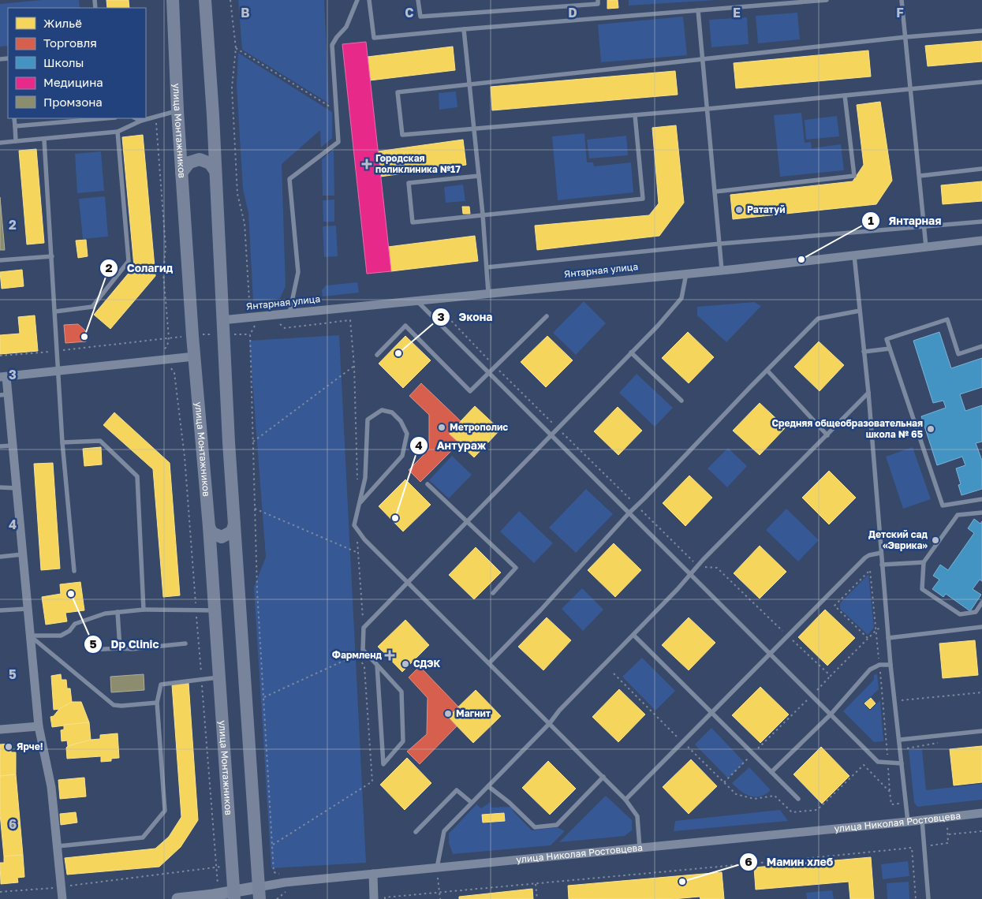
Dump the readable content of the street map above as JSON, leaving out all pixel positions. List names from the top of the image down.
{
  "streets": {
    "main road": ["улица Монтажников"],
    "street": ["Янтарная улица", "улица Николая Ростовцева"]
  },
  "crossings": [
    ["улица Монтажников", "улица Николая Ростовцева"]
  ],
  "places": {
    "health": ["Городская поликлиника №17", "Фармленд"],
    "other": [
      "Рататуй",
      "Янтарная",
      "Солагид",
      "Экона",
      "Метрополис",
      "Средняя общеобразовательная школа № 65",
      "Антураж",
      "Детский сад «Эврика»",
      "Dp Clinic",
      "СДЭК",
      "Магнит",
      "Ярче!",
      "Мамин хлеб"
    ]
  },
  "legend": [
    "Жильё",
    "Торговля",
    "Школы",
    "Медицина",
    "Промзона"
  ],
  "grid": {
    "columns": [
      "B",
      "C",
      "D",
      "E",
      "F"
    ],
    "rows": [
      "2",
      "3",
      "4",
      "5",
      "6"
    ]
  }
}
